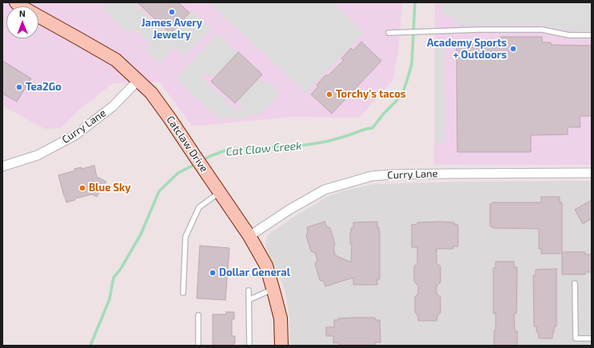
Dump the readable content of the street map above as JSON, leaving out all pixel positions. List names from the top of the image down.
{
  "streets": {
    "street": ["Curry Lane", "Catclaw Drive"]
  },
  "crossings": [
    ["Curry Lane", "Catclaw Drive"]
  ],
  "water": ["Cat Claw Creek"],
  "places": [
    "James Avery Jewelry",
    "Academy Sports + Outdoors",
    "Tea2Go",
    "Torchy's tacos",
    "Blue Sky",
    "Dollar General"
  ],
  "north": "top"
}
